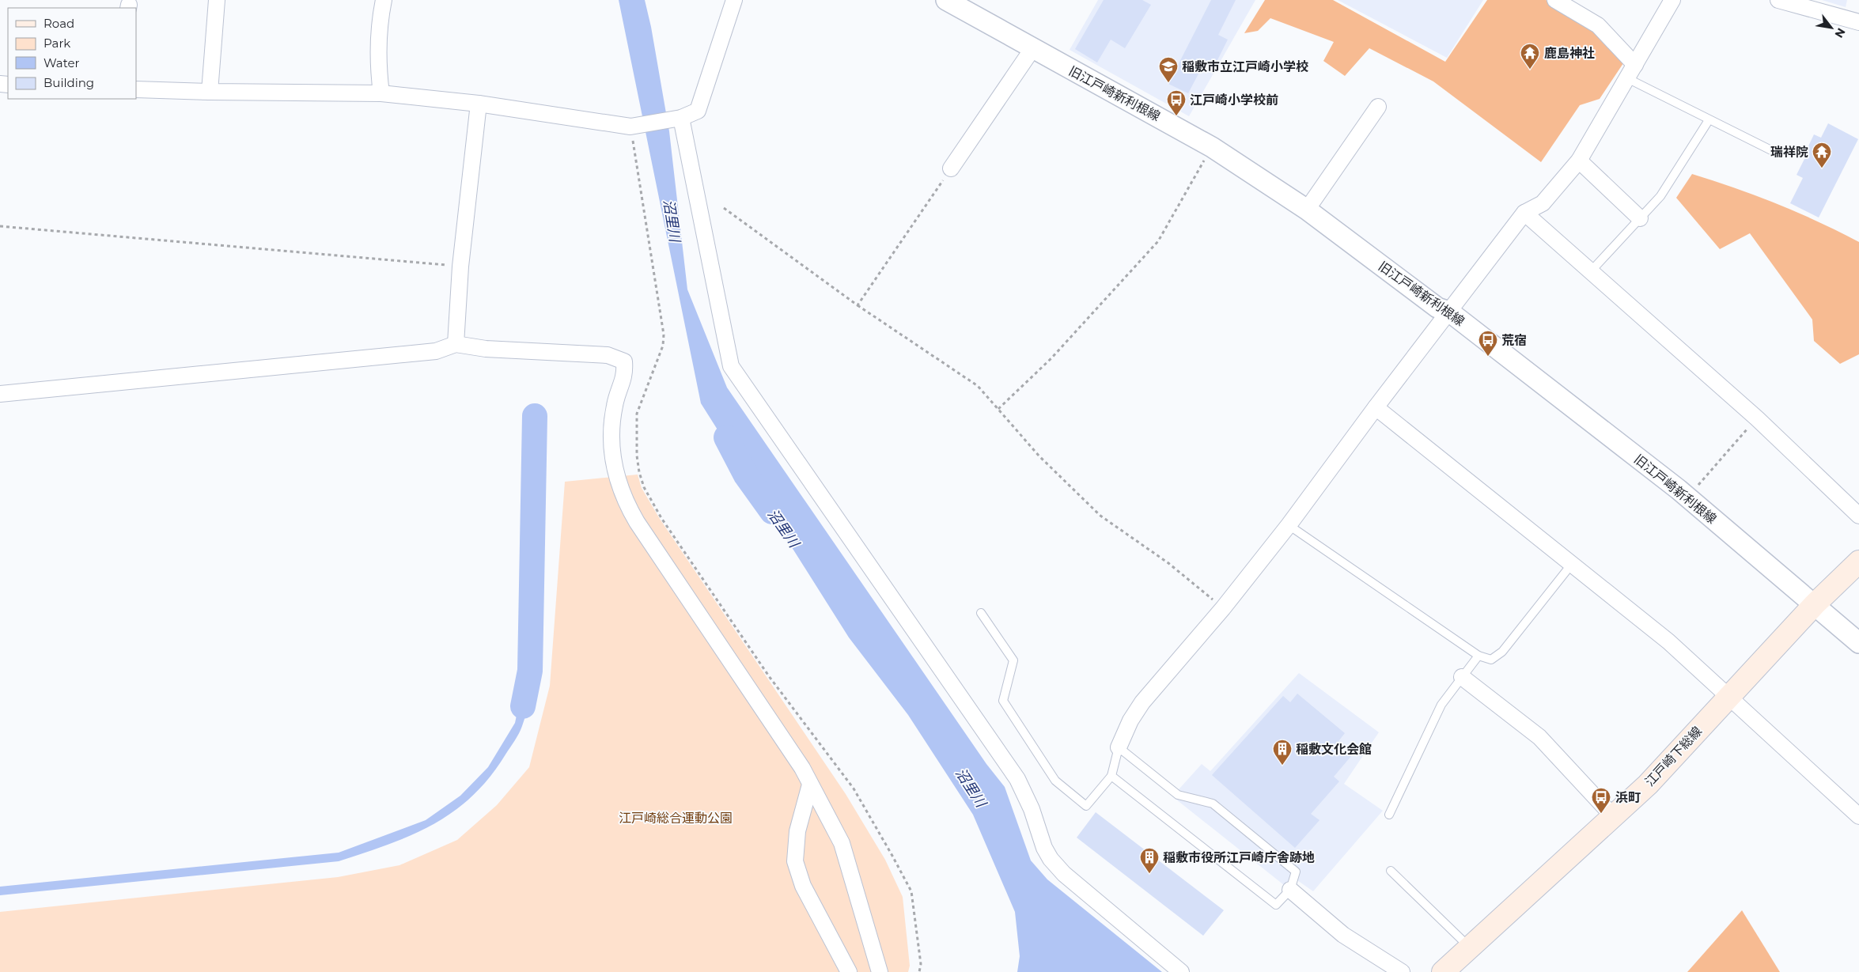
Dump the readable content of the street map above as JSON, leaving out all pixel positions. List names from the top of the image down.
{
  "streets": {
    "main road": ["江戸崎下総線"],
    "street": ["旧江戸崎新利根線"]
  },
  "crossings": [
    ["旧江戸崎新利根線", "江戸崎下総線"]
  ],
  "water": ["沼里川"],
  "parks": ["江戸崎総合運動公園"],
  "places": {
    "temple": ["鹿島神社", "瑞祥院"],
    "school or university": ["稲敷市立江戸崎小学校"],
    "bus stop": ["江戸崎小学校前", "荒宿", "浜町"],
    "building": ["稲敷文化会館", "稲敷市役所江戸崎庁舎跡地"]
  },
  "legend": [
    "Road",
    "Park",
    "Water",
    "Building"
  ],
  "north": "bottom right"
}
